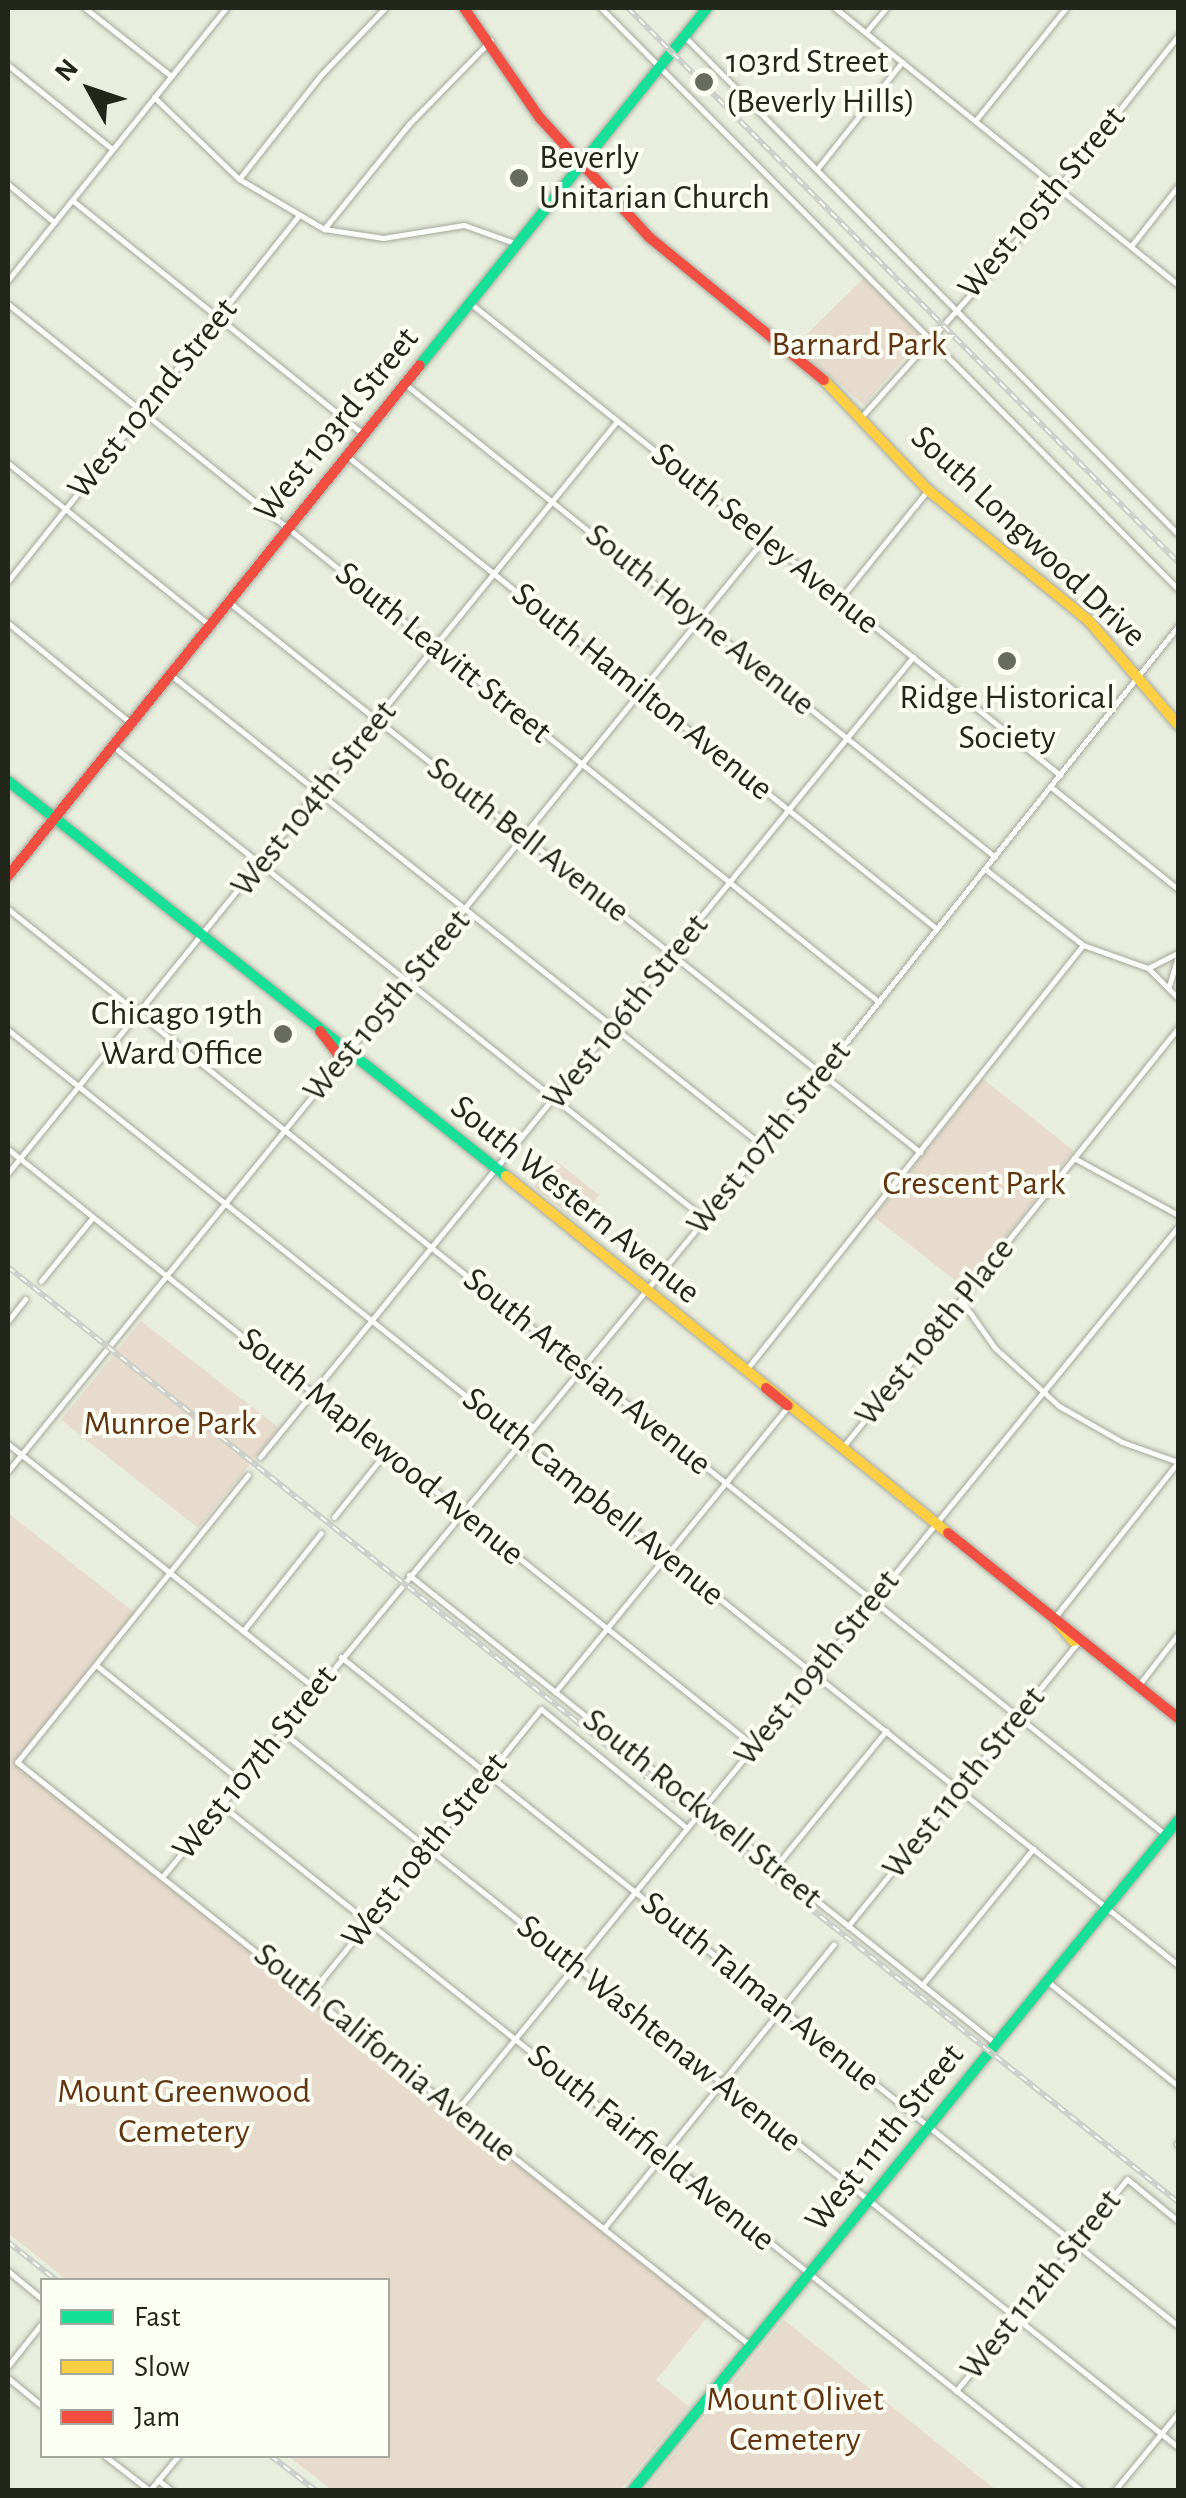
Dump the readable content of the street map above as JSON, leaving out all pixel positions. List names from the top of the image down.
{
  "streets": {
    "main road": [
      "West 103rd Street",
      "South Longwood Drive",
      "South Western Avenue",
      "West 111th Street"
    ],
    "street": [
      "West 105th Street",
      "West 102nd Street",
      "South Seeley Avenue",
      "South Hoyne Avenue",
      "South Leavitt Street",
      "South Hamilton Avenue",
      "West 104th Street",
      "South Bell Avenue",
      "West 106th Street",
      "West 107th Street",
      "West 108th Place",
      "South Artesian Avenue",
      "South Maplewood Avenue",
      "South Campbell Avenue",
      "West 109th Street",
      "West 110th Street",
      "South Rockwell Street",
      "West 108th Street",
      "South Talman Avenue",
      "South Washtenaw Avenue",
      "South California Avenue",
      "South Fairfield Avenue",
      "West 112th Street"
    ]
  },
  "crossings": [
    ["West 105th Street", "South Longwood Drive"],
    ["West 105th Street", "South Seeley Avenue"],
    ["West 105th Street", "South Hoyne Avenue"],
    ["West 105th Street", "South Leavitt Street"],
    ["West 105th Street", "South Hamilton Avenue"],
    ["West 105th Street", "South Bell Avenue"],
    ["West 105th Street", "South Western Avenue"],
    ["West 105th Street", "South Artesian Avenue"],
    ["West 105th Street", "South Maplewood Avenue"],
    ["West 105th Street", "South Campbell Avenue"],
    ["West 102nd Street", "South Leavitt Street"],
    ["West 103rd Street", "South Longwood Drive"],
    ["West 103rd Street", "South Seeley Avenue"],
    ["West 103rd Street", "South Hoyne Avenue"],
    ["West 103rd Street", "South Leavitt Street"],
    ["West 103rd Street", "South Hamilton Avenue"],
    ["West 103rd Street", "South Bell Avenue"],
    ["West 103rd Street", "South Western Avenue"],
    ["South Longwood Drive", "West 107th Street"],
    ["South Seeley Avenue", "West 104th Street"],
    ["South Seeley Avenue", "West 106th Street"],
    ["South Seeley Avenue", "West 107th Street"],
    ["South Hoyne Avenue", "West 104th Street"],
    ["South Hoyne Avenue", "West 106th Street"],
    ["South Hoyne Avenue", "West 107th Street"],
    ["South Leavitt Street", "West 104th Street"],
    ["South Leavitt Street", "West 106th Street"],
    ["South Leavitt Street", "West 107th Street"],
    ["South Hamilton Avenue", "West 104th Street"],
    ["South Hamilton Avenue", "West 106th Street"],
    ["South Hamilton Avenue", "West 107th Street"],
    ["West 104th Street", "South Bell Avenue"],
    ["West 104th Street", "South Western Avenue"],
    ["West 104th Street", "South Artesian Avenue"],
    ["West 104th Street", "South Maplewood Avenue"],
    ["West 104th Street", "South Campbell Avenue"],
    ["South Bell Avenue", "West 106th Street"],
    ["South Bell Avenue", "West 107th Street"],
    ["West 106th Street", "South Western Avenue"],
    ["West 106th Street", "South Artesian Avenue"],
    ["West 106th Street", "South Maplewood Avenue"],
    ["West 106th Street", "South Campbell Avenue"],
    ["West 107th Street", "South Western Avenue"],
    ["West 107th Street", "South Artesian Avenue"],
    ["West 107th Street", "South Maplewood Avenue"],
    ["West 107th Street", "South Campbell Avenue"],
    ["West 107th Street", "South Rockwell Street"],
    ["West 107th Street", "South Talman Avenue"],
    ["West 107th Street", "South Washtenaw Avenue"],
    ["West 107th Street", "South California Avenue"],
    ["West 107th Street", "South Fairfield Avenue"],
    ["South Western Avenue", "West 108th Place"],
    ["South Western Avenue", "West 109th Street"],
    ["South Western Avenue", "West 110th Street"],
    ["South Artesian Avenue", "West 109th Street"],
    ["South Artesian Avenue", "West 110th Street"],
    ["South Artesian Avenue", "West 111th Street"],
    ["South Maplewood Avenue", "West 109th Street"],
    ["South Campbell Avenue", "West 109th Street"],
    ["South Campbell Avenue", "West 110th Street"],
    ["South Campbell Avenue", "West 111th Street"],
    ["West 109th Street", "South Rockwell Street"],
    ["West 109th Street", "South Talman Avenue"],
    ["West 109th Street", "South Washtenaw Avenue"],
    ["West 109th Street", "South California Avenue"],
    ["West 109th Street", "South Fairfield Avenue"],
    ["West 110th Street", "South Rockwell Street"],
    ["South Rockwell Street", "West 108th Street"],
    ["South Rockwell Street", "West 111th Street"],
    ["West 108th Street", "South Talman Avenue"],
    ["West 108th Street", "South Washtenaw Avenue"],
    ["West 108th Street", "South California Avenue"],
    ["West 108th Street", "South Fairfield Avenue"],
    ["South Talman Avenue", "West 111th Street"],
    ["South Talman Avenue", "West 112th Street"],
    ["South Washtenaw Avenue", "West 111th Street"],
    ["South Washtenaw Avenue", "West 112th Street"],
    ["South California Avenue", "West 111th Street"],
    ["West 111th Street", "South Fairfield Avenue"],
    ["South Fairfield Avenue", "West 112th Street"]
  ],
  "parks": [
    "Barnard Park",
    "Crescent Park",
    "Munroe Park",
    "Mount Greenwood Cemetery",
    "Mount Olivet Cemetery"
  ],
  "places": [
    "103rd Street (Beverly Hills)",
    "Beverly Unitarian Church",
    "Ridge Historical Society",
    "Chicago 19th Ward Office"
  ],
  "legend": ["Fast", "Slow", "Jam"],
  "north": "top left"
}
